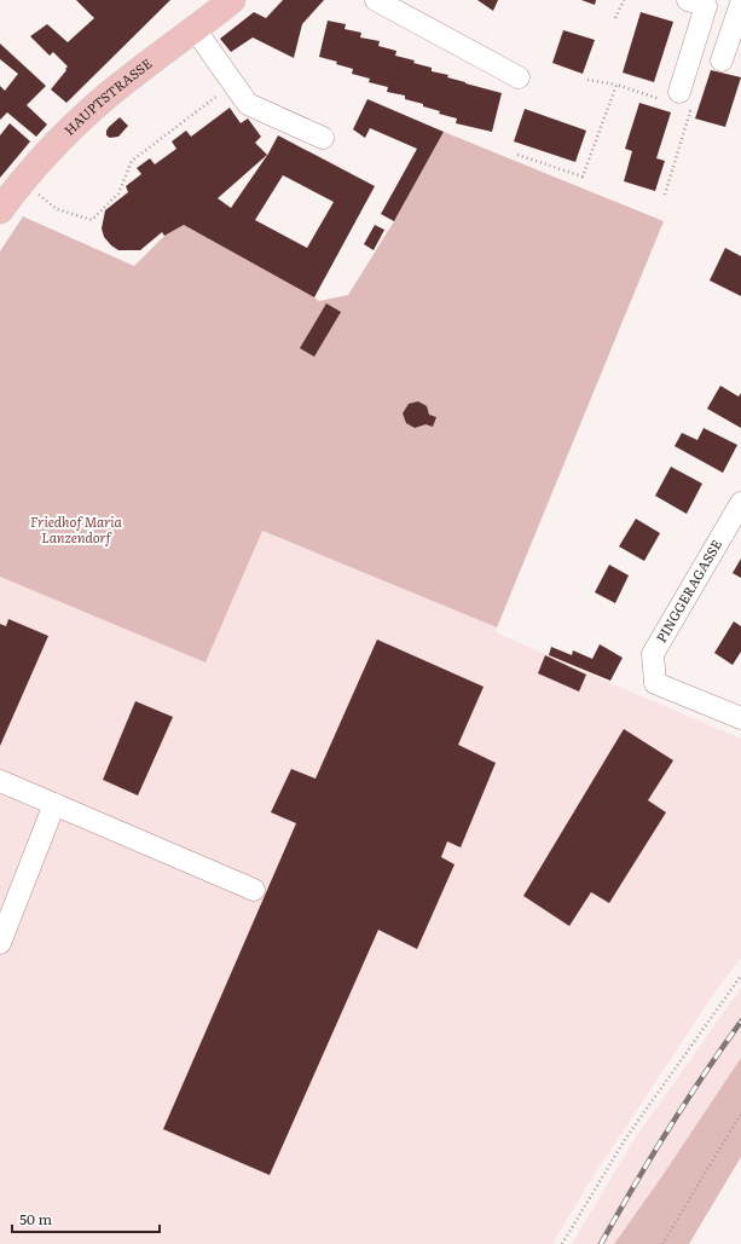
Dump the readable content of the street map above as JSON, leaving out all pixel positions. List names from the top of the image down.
{
  "streets": {
    "main road": ["HAUPTSTRASSE"],
    "street": ["PINGGERAGASSE"]
  },
  "parks": ["Friedhof Maria Lanzendorf"],
  "scale_bar": "50 m"
}
